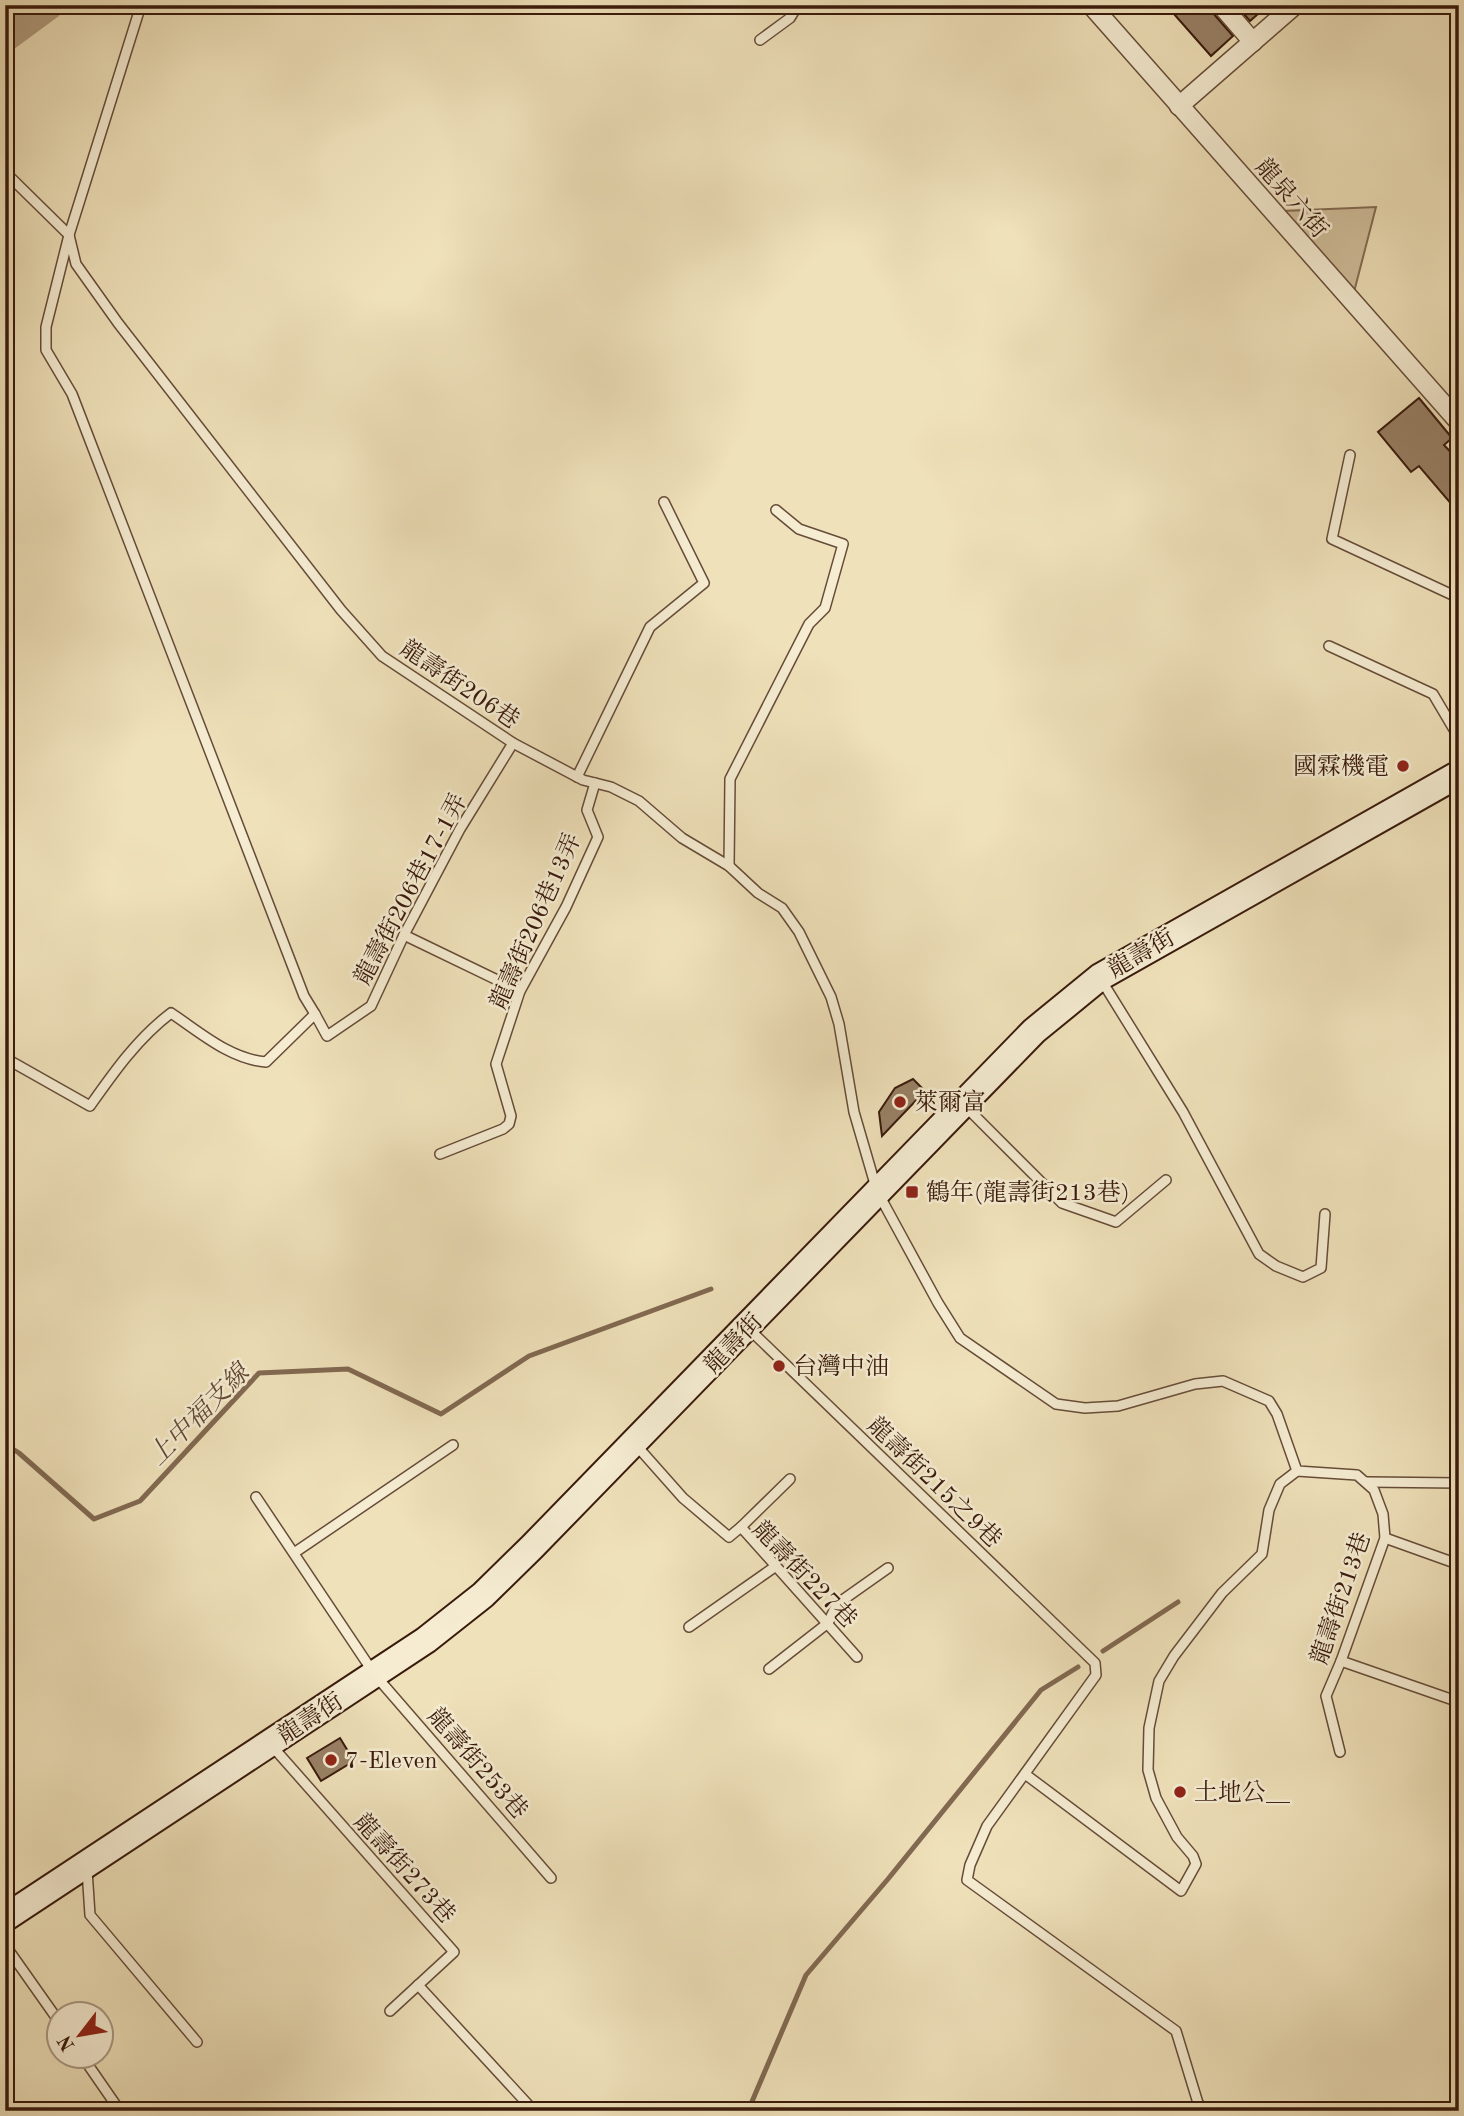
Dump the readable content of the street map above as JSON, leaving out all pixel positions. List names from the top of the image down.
{
  "streets": {
    "street": ["龍泉六街", "龍壽街"],
    "lane": [
      "龍壽街206巷",
      "龍壽街206巷17-1弄",
      "龍壽街206巷13弄",
      "龍壽街215之9巷",
      "龍壽街227巷",
      "龍壽街213巷",
      "龍壽街253巷",
      "龍壽街273巷"
    ]
  },
  "crossings": [
    ["龍壽街206巷", "龍壽街206巷17-1弄"],
    ["龍壽街206巷", "龍壽街206巷13弄"],
    ["龍壽街206巷", "龍壽街"],
    ["龍壽街", "龍壽街215之9巷"],
    ["龍壽街", "龍壽街227巷"],
    ["龍壽街", "龍壽街253巷"],
    ["龍壽街", "龍壽街273巷"]
  ],
  "water": ["上中福支線"],
  "places": {
    "other": [
      "國霖機電",
      "萊爾富",
      "台灣中油",
      "7-Eleven",
      "土地公＿"
    ],
    "transit": ["鶴年(龍壽街213巷)"]
  },
  "north": "bottom left"
}
